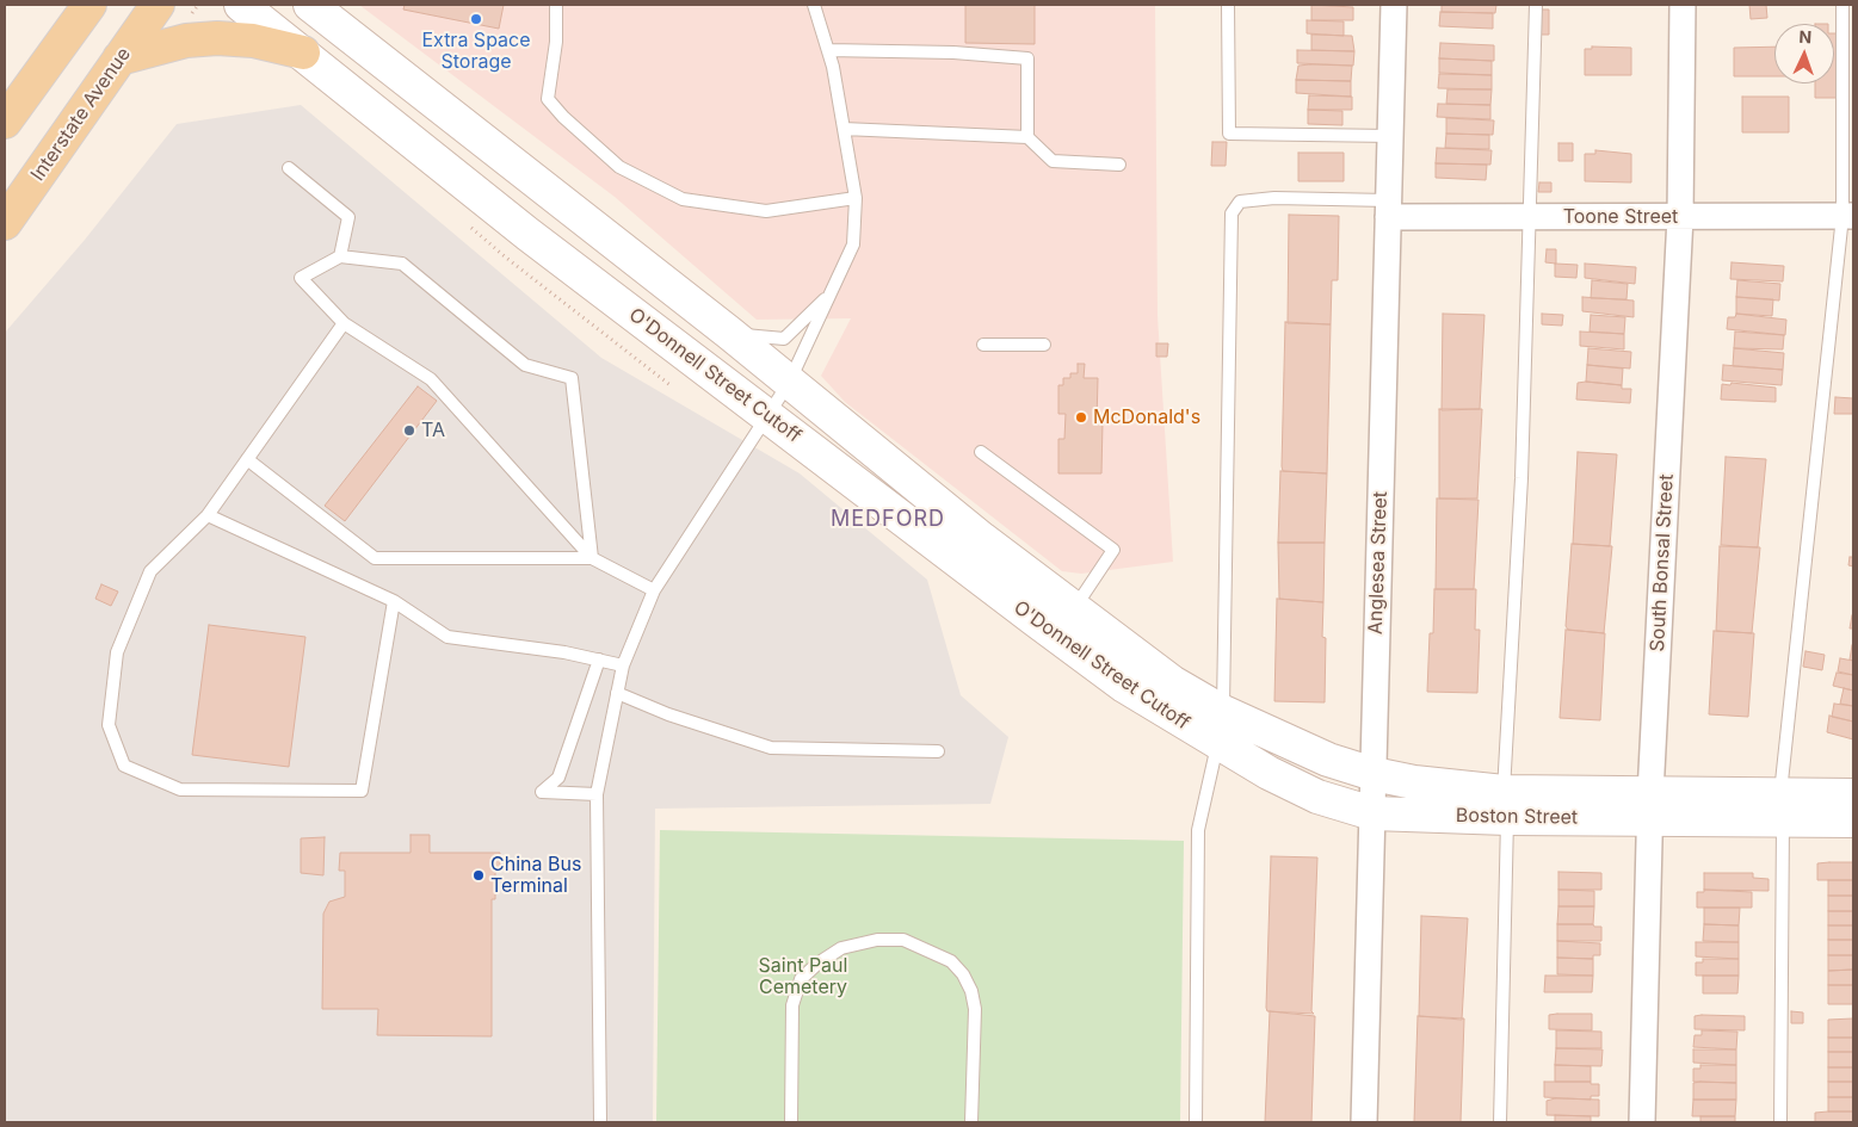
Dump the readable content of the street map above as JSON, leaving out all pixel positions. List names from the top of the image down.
{
  "streets": {
    "main road": ["Interstate Avenue", "O'Donnell Street Cutoff", "Boston Street"],
    "street": ["Toone Street", "Anglesea Street", "South Bonsal Street"]
  },
  "crossings": [
    ["Toone Street", "Anglesea Street"],
    ["Toone Street", "South Bonsal Street"],
    ["O'Donnell Street Cutoff", "Boston Street"],
    ["Anglesea Street", "Boston Street"],
    ["South Bonsal Street", "Boston Street"]
  ],
  "districts": ["MEDFORD"],
  "parks": ["Saint Paul Cemetery"],
  "places": [
    "Extra Space Storage",
    "McDonald's",
    "TA",
    "China Bus Terminal"
  ],
  "north": "top"
}
